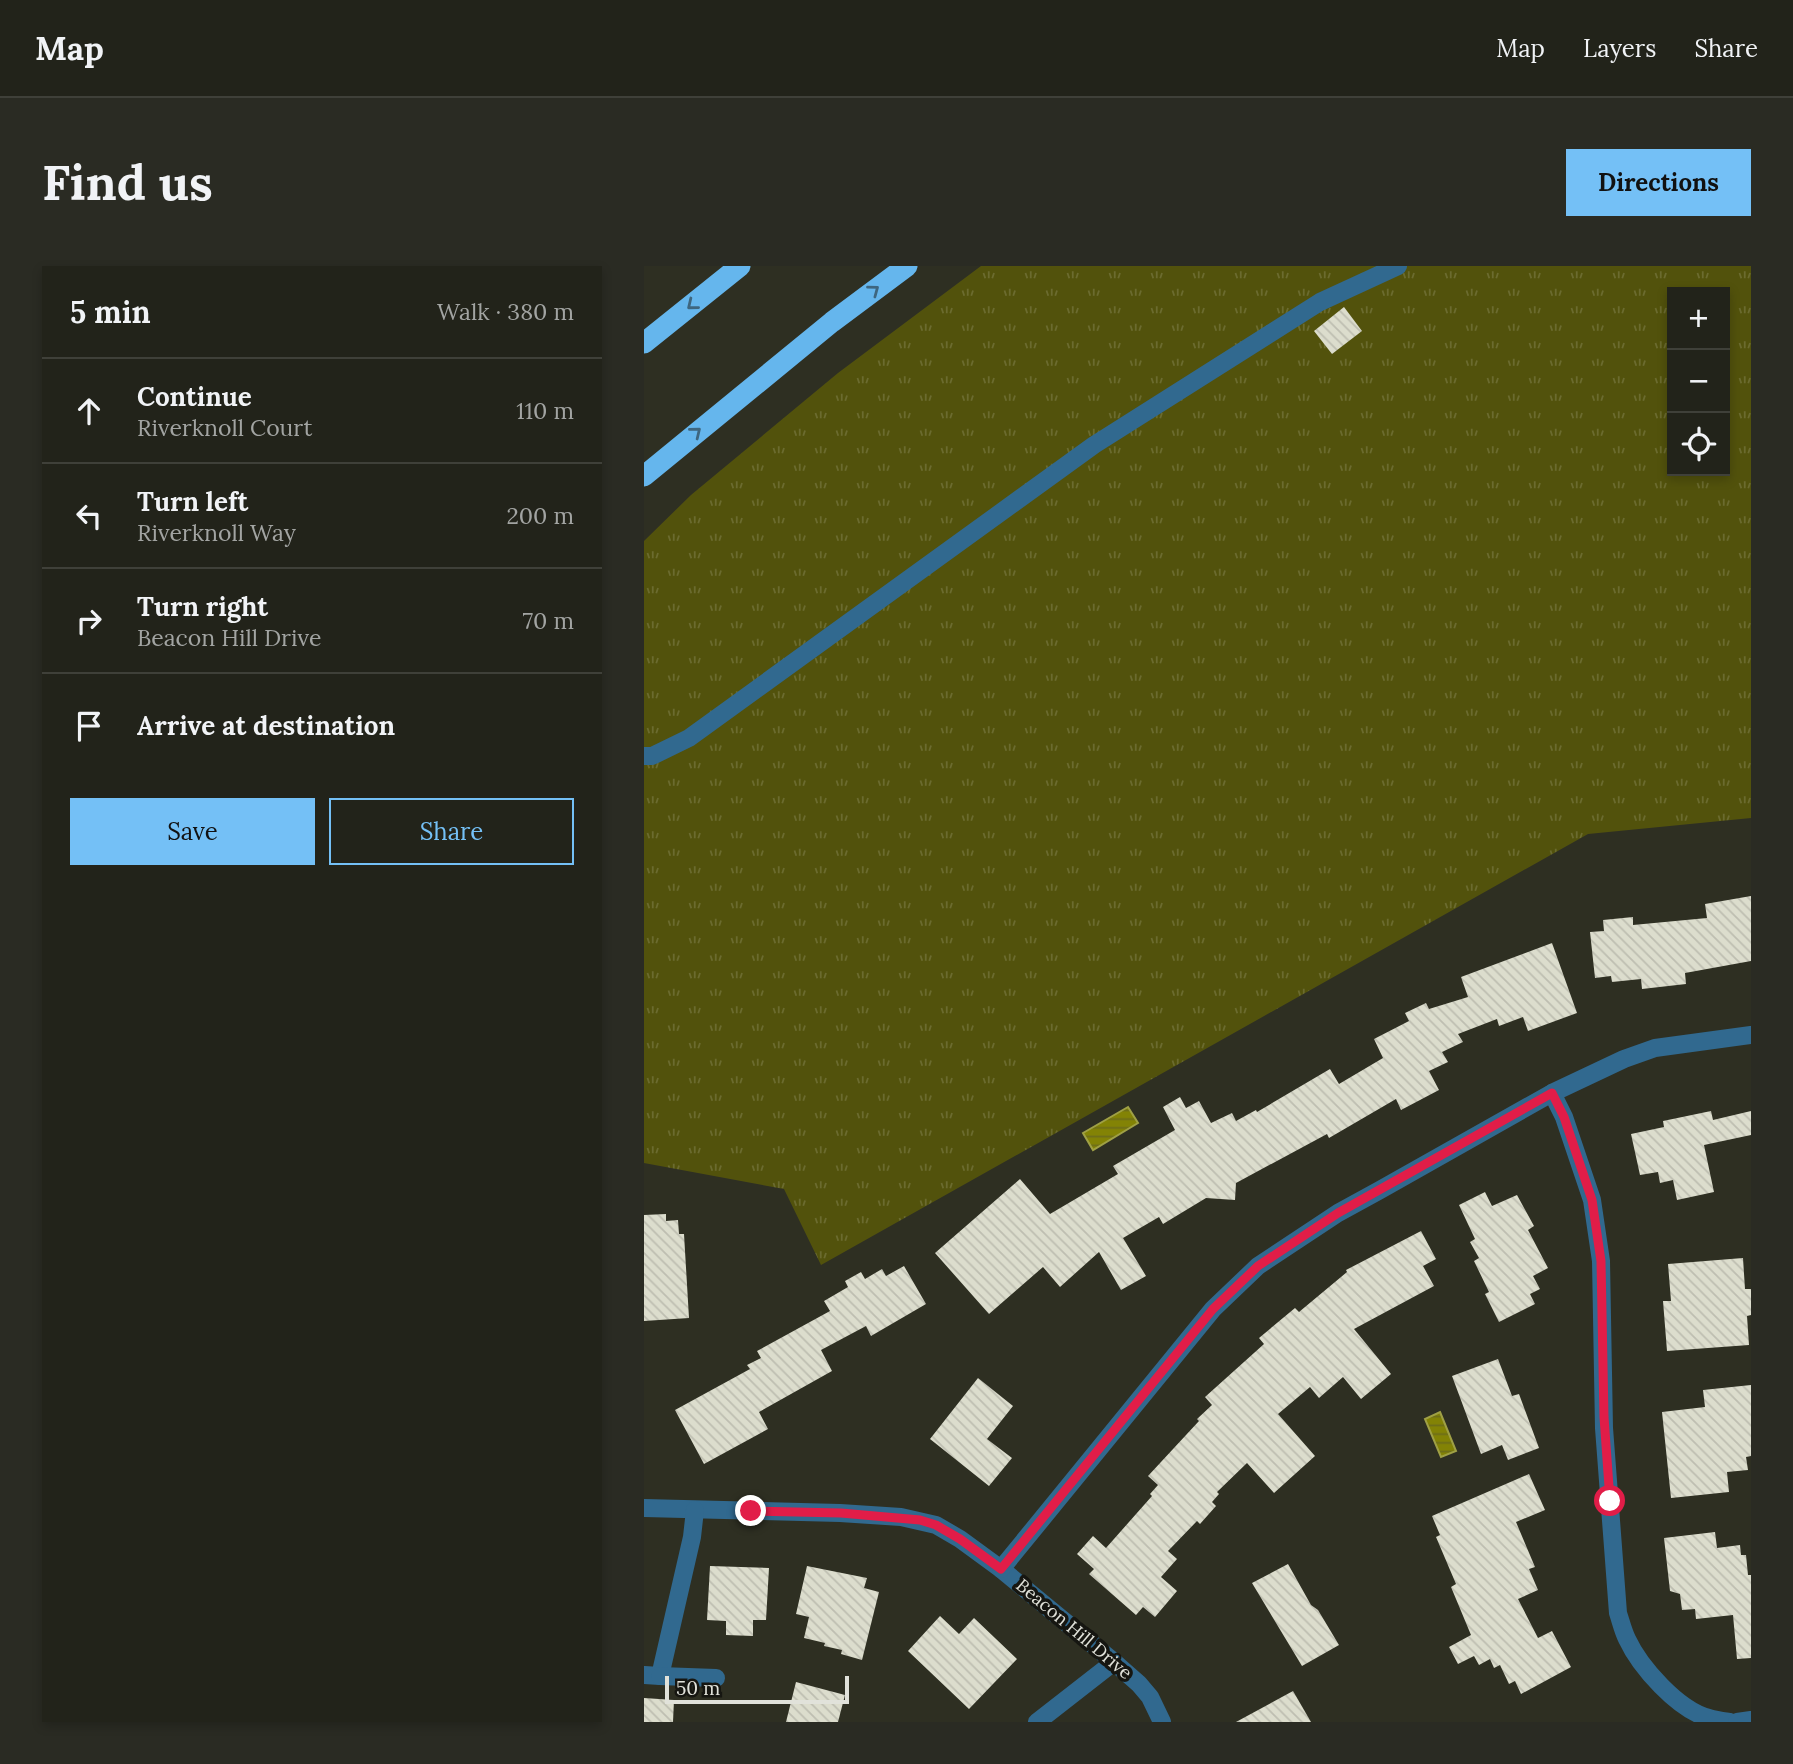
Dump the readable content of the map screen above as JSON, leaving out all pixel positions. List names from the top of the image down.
{
  "streets": {
    "street": ["Beacon Hill Drive"]
  },
  "scale_bar": "50 m",
  "page": {
    "header": "Map",
    "nav": ["Map", "Layers", "Share"],
    "buttons": [
      "Directions",
      ["Save", "Share"]
    ],
    "title": "Find us",
    "heading": ["5 min", "Walk · 380 m"],
    "map_buttons": ["+", "−"],
    "list": [
      ["Continue", "Riverknoll Court", "110 m"],
      ["Turn left", "Riverknoll Way", "200 m"],
      ["Turn right", "Beacon Hill Drive", "70 m"],
      "Arrive at destination"
    ],
    "scale": "50 m"
  }
}
